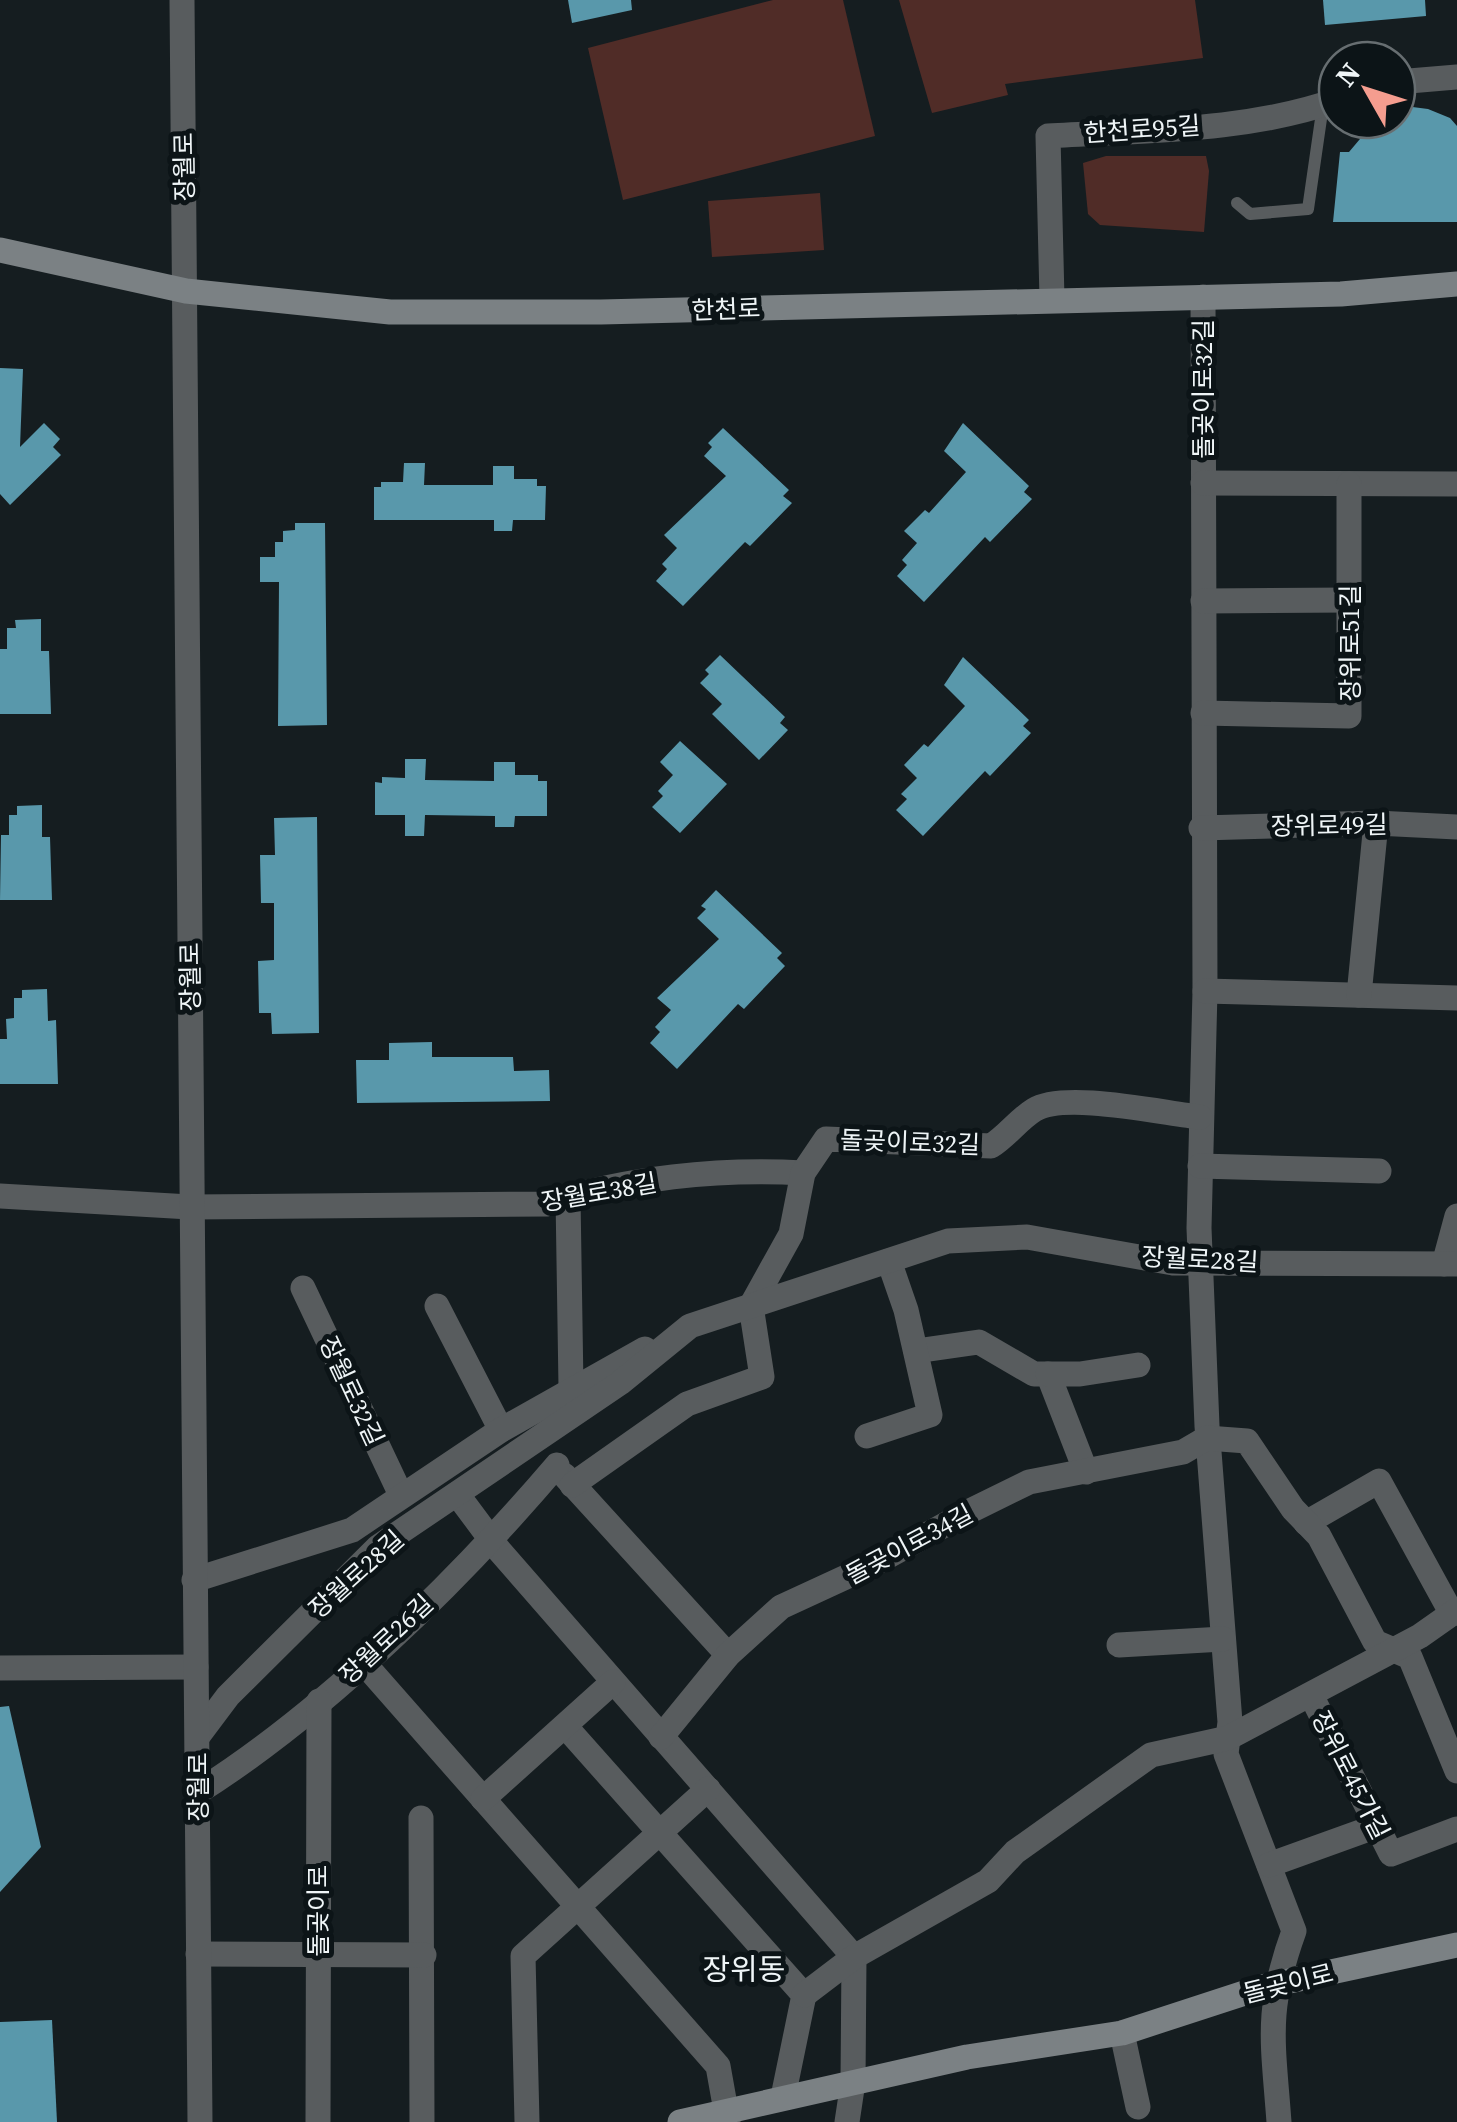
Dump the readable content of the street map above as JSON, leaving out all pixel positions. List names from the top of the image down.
{
  "streets": {
    "main road": ["한천로", "돌곶이로"],
    "street": [
      "한천로95길",
      "장월로",
      "돌곶이로32길",
      "장위로51길",
      "장위로49길",
      "장월로38길",
      "장월로28길",
      "장월로32길",
      "돌곶이로34길",
      "장월로26길",
      "장위로45가길"
    ]
  },
  "crossings": [
    ["한천로95길", "한천로"],
    ["장월로", "한천로"],
    ["장월로", "장월로38길"],
    ["장월로", "장월로28길"],
    ["장월로", "장월로26길"],
    ["한천로", "돌곶이로32길"],
    ["돌곶이로32길", "장위로51길"],
    ["돌곶이로32길", "장위로49길"],
    ["돌곶이로32길", "장월로38길"],
    ["돌곶이로32길", "장월로28길"],
    ["돌곶이로32길", "돌곶이로34길"],
    ["돌곶이로32길", "장위로45가길"],
    ["돌곶이로32길", "돌곶이로"],
    ["장월로28길", "장월로26길"],
    ["장월로26길", "돌곶이로"]
  ],
  "districts": ["장위동"],
  "north": "top left"
}
